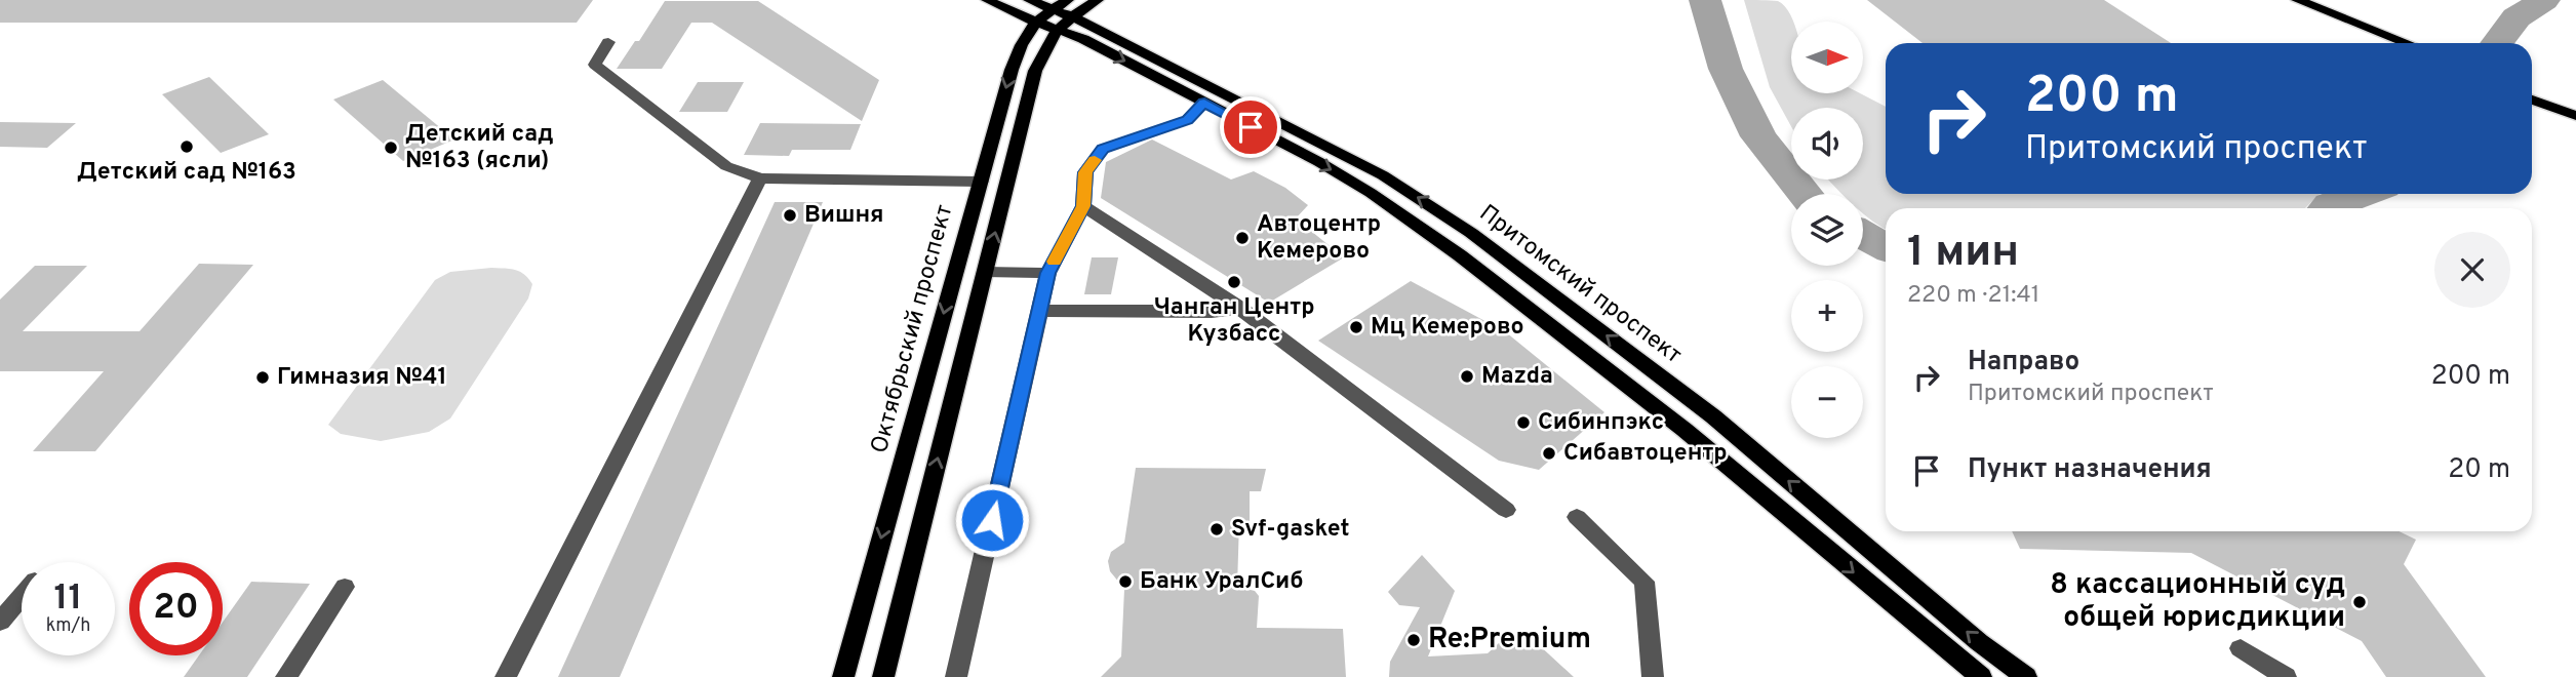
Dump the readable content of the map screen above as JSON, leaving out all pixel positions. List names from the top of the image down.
{
  "streets": {
    "main road": ["Притомский проспект", "Октябрьский проспект"]
  },
  "places": [
    "Детский сад №163",
    "Детский сад №163 (ясли)",
    "Вишня",
    "Автоцентр Кемерово",
    "Чанган Центр Кузбасс",
    "Мц Кемерово",
    "Mazda",
    "Гимназия №41",
    "Сибинпэкс",
    "Сибавтоцентр",
    "Svf-gasket",
    "Банк УралСиб",
    "8 кассационный суд общей юрисдикции",
    "Re:Premium"
  ],
  "north": "right",
  "page": {
    "map_buttons": ["+", "−"],
    "turn": ["200 m", "Притомский проспект"],
    "heading": ["1 мин", "220 m · 21:41"],
    "list": [
      {
        "name": "Направо",
        "note": "Притомский проспект",
        "value": "200 m"
      },
      {
        "name": "Пункт назначения",
        "value": "20 m"
      }
    ],
    "speed": "11 km/h",
    "limit": "20"
  }
}
